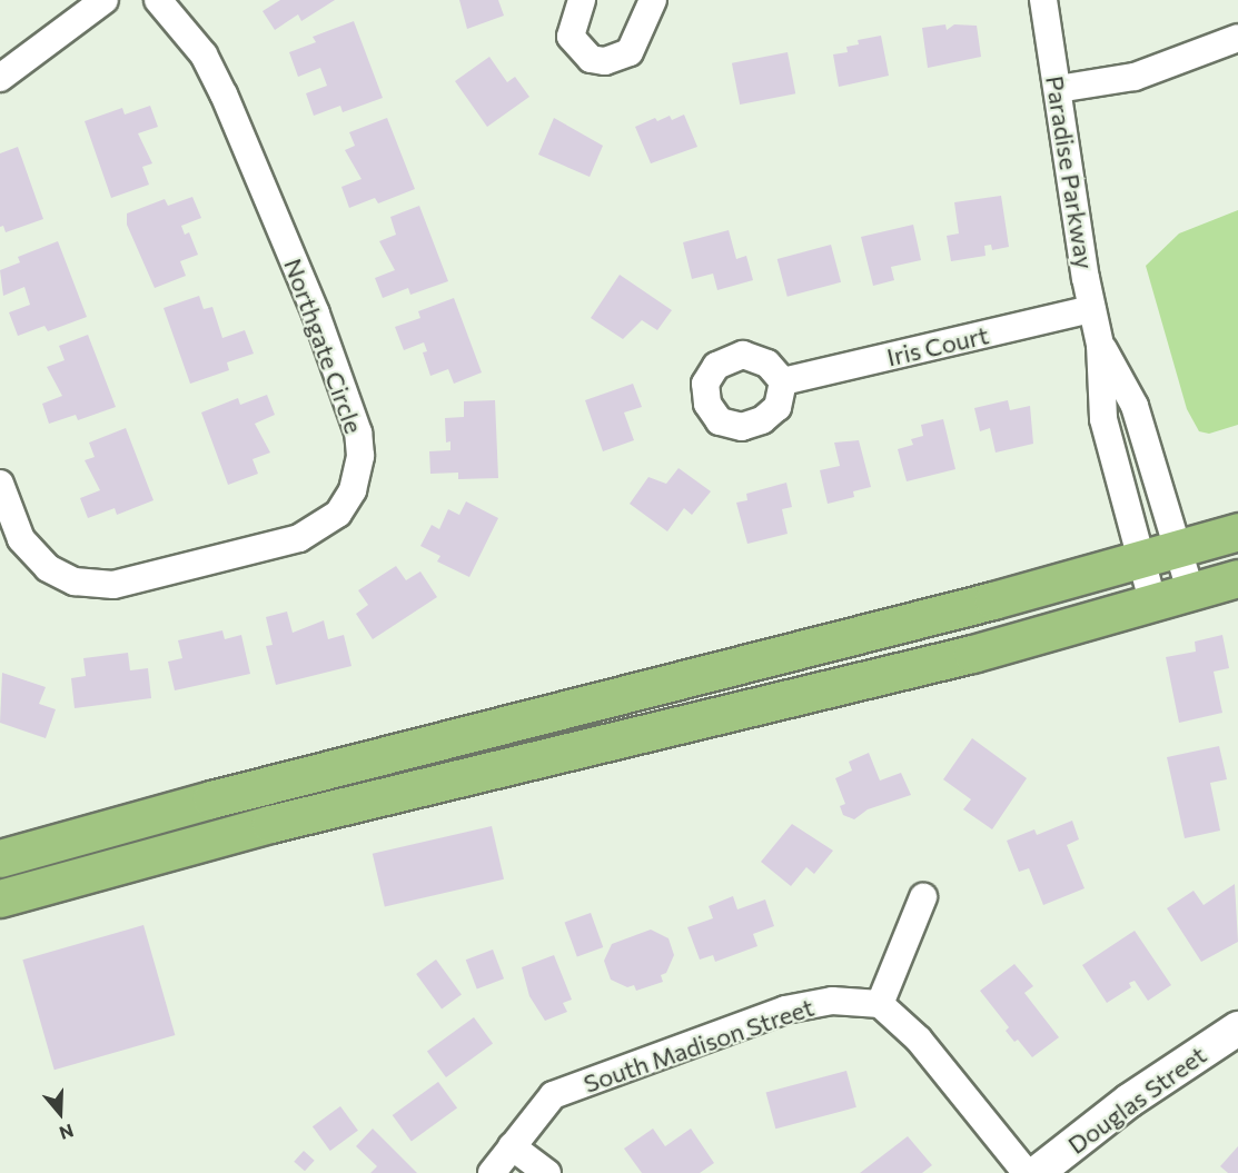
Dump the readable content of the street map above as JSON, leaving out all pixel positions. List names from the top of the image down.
{
  "streets": {
    "street": [
      "Paradise Parkway",
      "Northgate Circle",
      "Iris Court",
      "South Madison Street",
      "Douglas Street"
    ]
  },
  "crossings": [
    ["Paradise Parkway", "Iris Court"]
  ],
  "north": "bottom"
}
